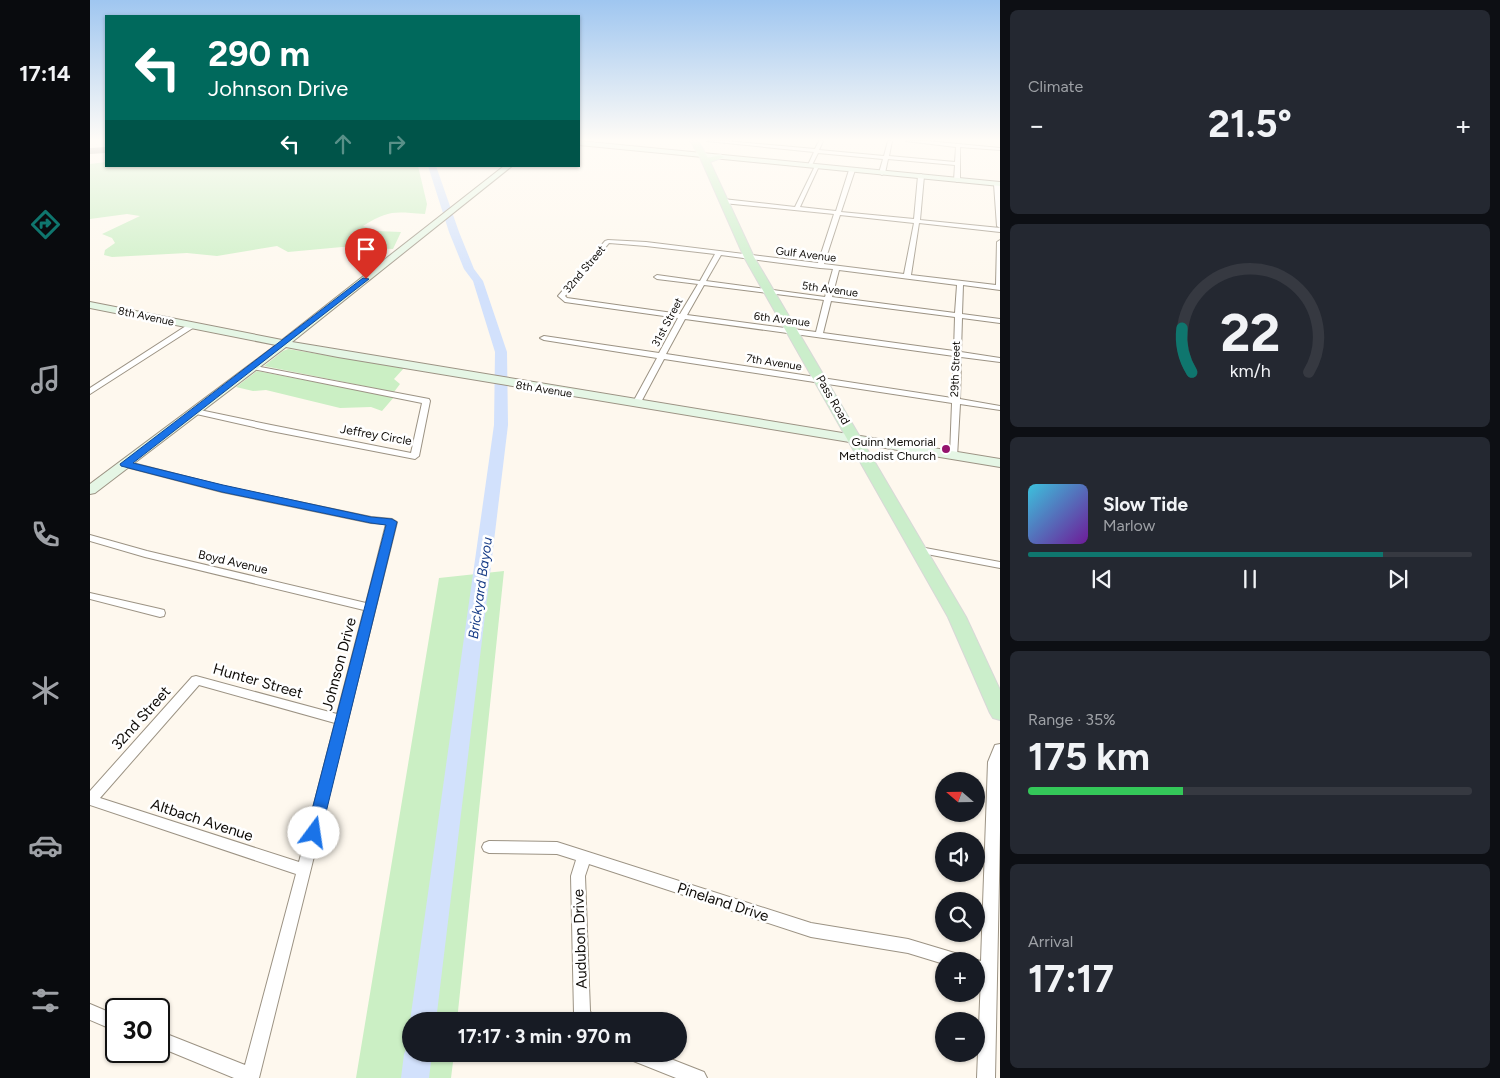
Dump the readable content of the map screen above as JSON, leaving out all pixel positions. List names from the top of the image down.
{
  "streets": {
    "main road": ["Pass Road"],
    "street": [
      "Gulf Avenue",
      "32nd Street",
      "5th Avenue",
      "8th Avenue",
      "6th Avenue",
      "31st Street",
      "7th Avenue",
      "29th Street",
      "Jeffrey Circle",
      "Boyd Avenue",
      "Johnson Drive",
      "Hunter Street",
      "Altbach Avenue",
      "Pineland Drive",
      "Audubon Drive"
    ]
  },
  "crossings": [
    ["Gulf Avenue", "32nd Street"],
    ["Gulf Avenue", "31st Street"],
    ["Gulf Avenue", "29th Street"],
    ["Gulf Avenue", "Pass Road"],
    ["32nd Street", "6th Avenue"],
    ["32nd Street", "Hunter Street"],
    ["32nd Street", "Altbach Avenue"],
    ["5th Avenue", "31st Street"],
    ["5th Avenue", "29th Street"],
    ["5th Avenue", "Pass Road"],
    ["8th Avenue", "31st Street"],
    ["8th Avenue", "29th Street"],
    ["8th Avenue", "Pass Road"],
    ["6th Avenue", "31st Street"],
    ["6th Avenue", "29th Street"],
    ["6th Avenue", "Pass Road"],
    ["31st Street", "7th Avenue"],
    ["7th Avenue", "29th Street"],
    ["7th Avenue", "Pass Road"],
    ["Boyd Avenue", "Johnson Drive"],
    ["Johnson Drive", "Hunter Street"],
    ["Johnson Drive", "Altbach Avenue"],
    ["Pineland Drive", "Audubon Drive"]
  ],
  "water": ["Brickyard Bayou"],
  "places": ["Guinn Memorial Methodist Church"],
  "north": "left",
  "page": {
    "tabs": "17:14",
    "tile": [
      "Climate",
      ["Range · 35%", "175 km"],
      ["Arrival", "17:17"]
    ],
    "turn": ["290 m", "Johnson Drive"],
    "heat": ["−", "21.5°", "+"],
    "song": ["Slow Tide", "Marlow"],
    "map_buttons": ["+", "−"],
    "limit": "30",
    "trip": "17:17 · 3 min · 970 m",
    "gauge": ["22", "km/h"]
  }
}
